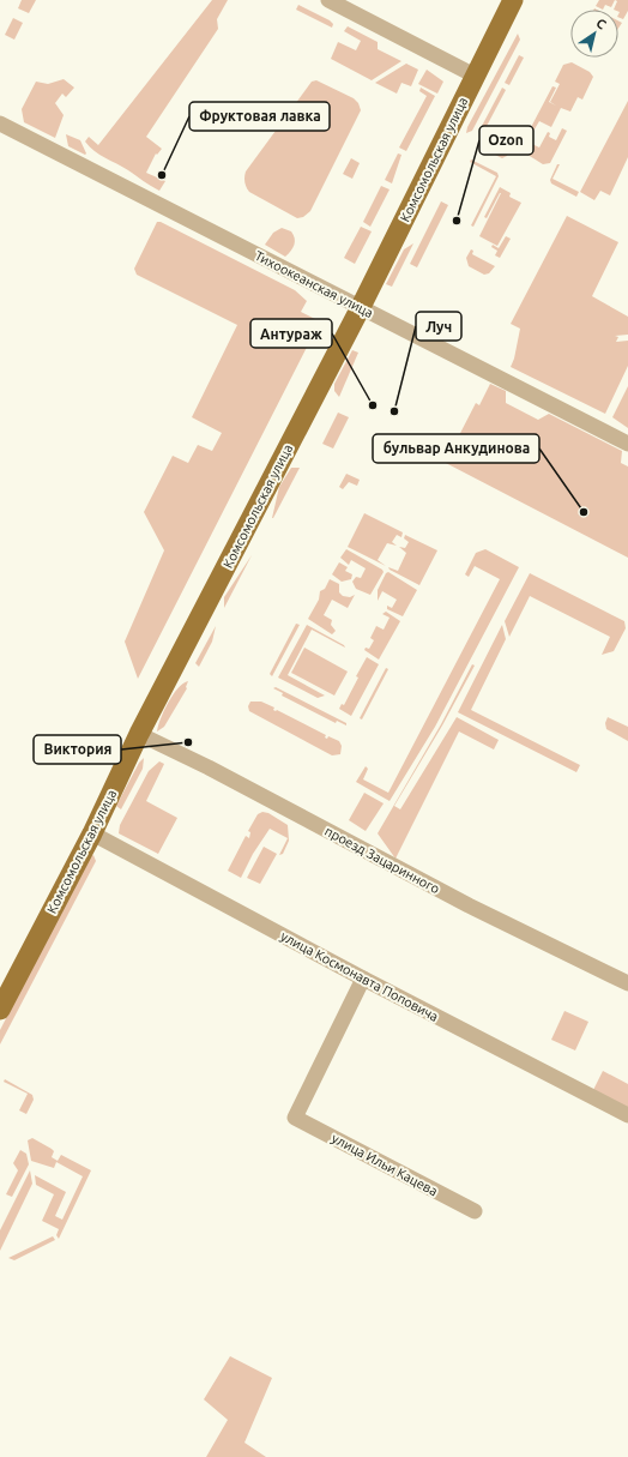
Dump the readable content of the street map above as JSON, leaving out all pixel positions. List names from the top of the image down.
{
  "streets": {
    "main road": ["Комсомольская улица"],
    "street": [
      "Тихоокеанская улица",
      "проезд Зацаринного",
      "улица Космонавта Поповича",
      "улица Ильи Кацева"
    ]
  },
  "crossings": [
    ["Комсомольская улица", "Тихоокеанская улица"],
    ["Комсомольская улица", "проезд Зацаринного"],
    ["Комсомольская улица", "улица Космонавта Поповича"],
    ["улица Космонавта Поповича", "улица Ильи Кацева"]
  ],
  "places": [
    "Фруктовая лавка",
    "Ozon",
    "Антураж",
    "Луч",
    "бульвар Анкудинова",
    "Виктория"
  ],
  "north": "top right"
}
